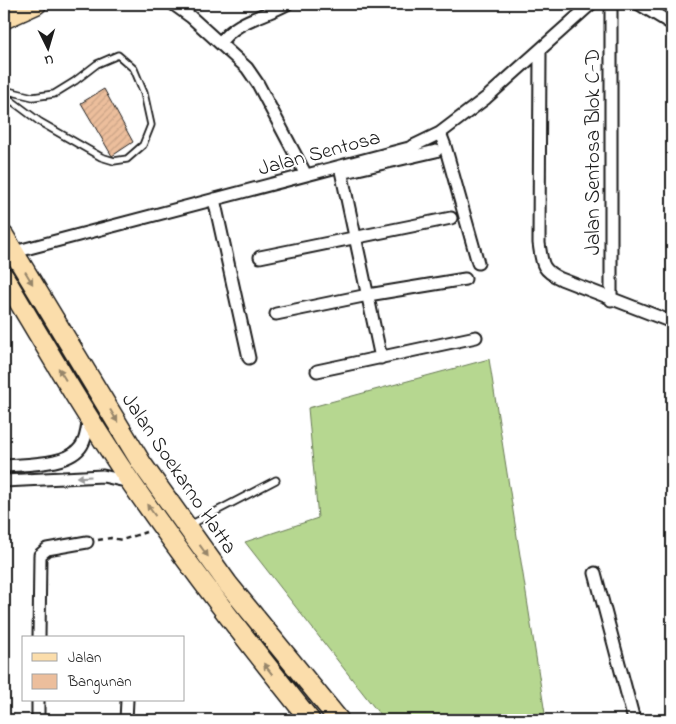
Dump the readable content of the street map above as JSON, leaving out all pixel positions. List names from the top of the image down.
{
  "streets": {
    "main road": ["Jalan Soekarno Hatta"],
    "street": ["Jalan Sentosa", "Jalan Sentosa Blok C-D"]
  },
  "crossings": [
    ["Jalan Sentosa", "Jalan Soekarno Hatta"]
  ],
  "legend": ["Jalan", "Bangunan"],
  "north": "bottom"
}
